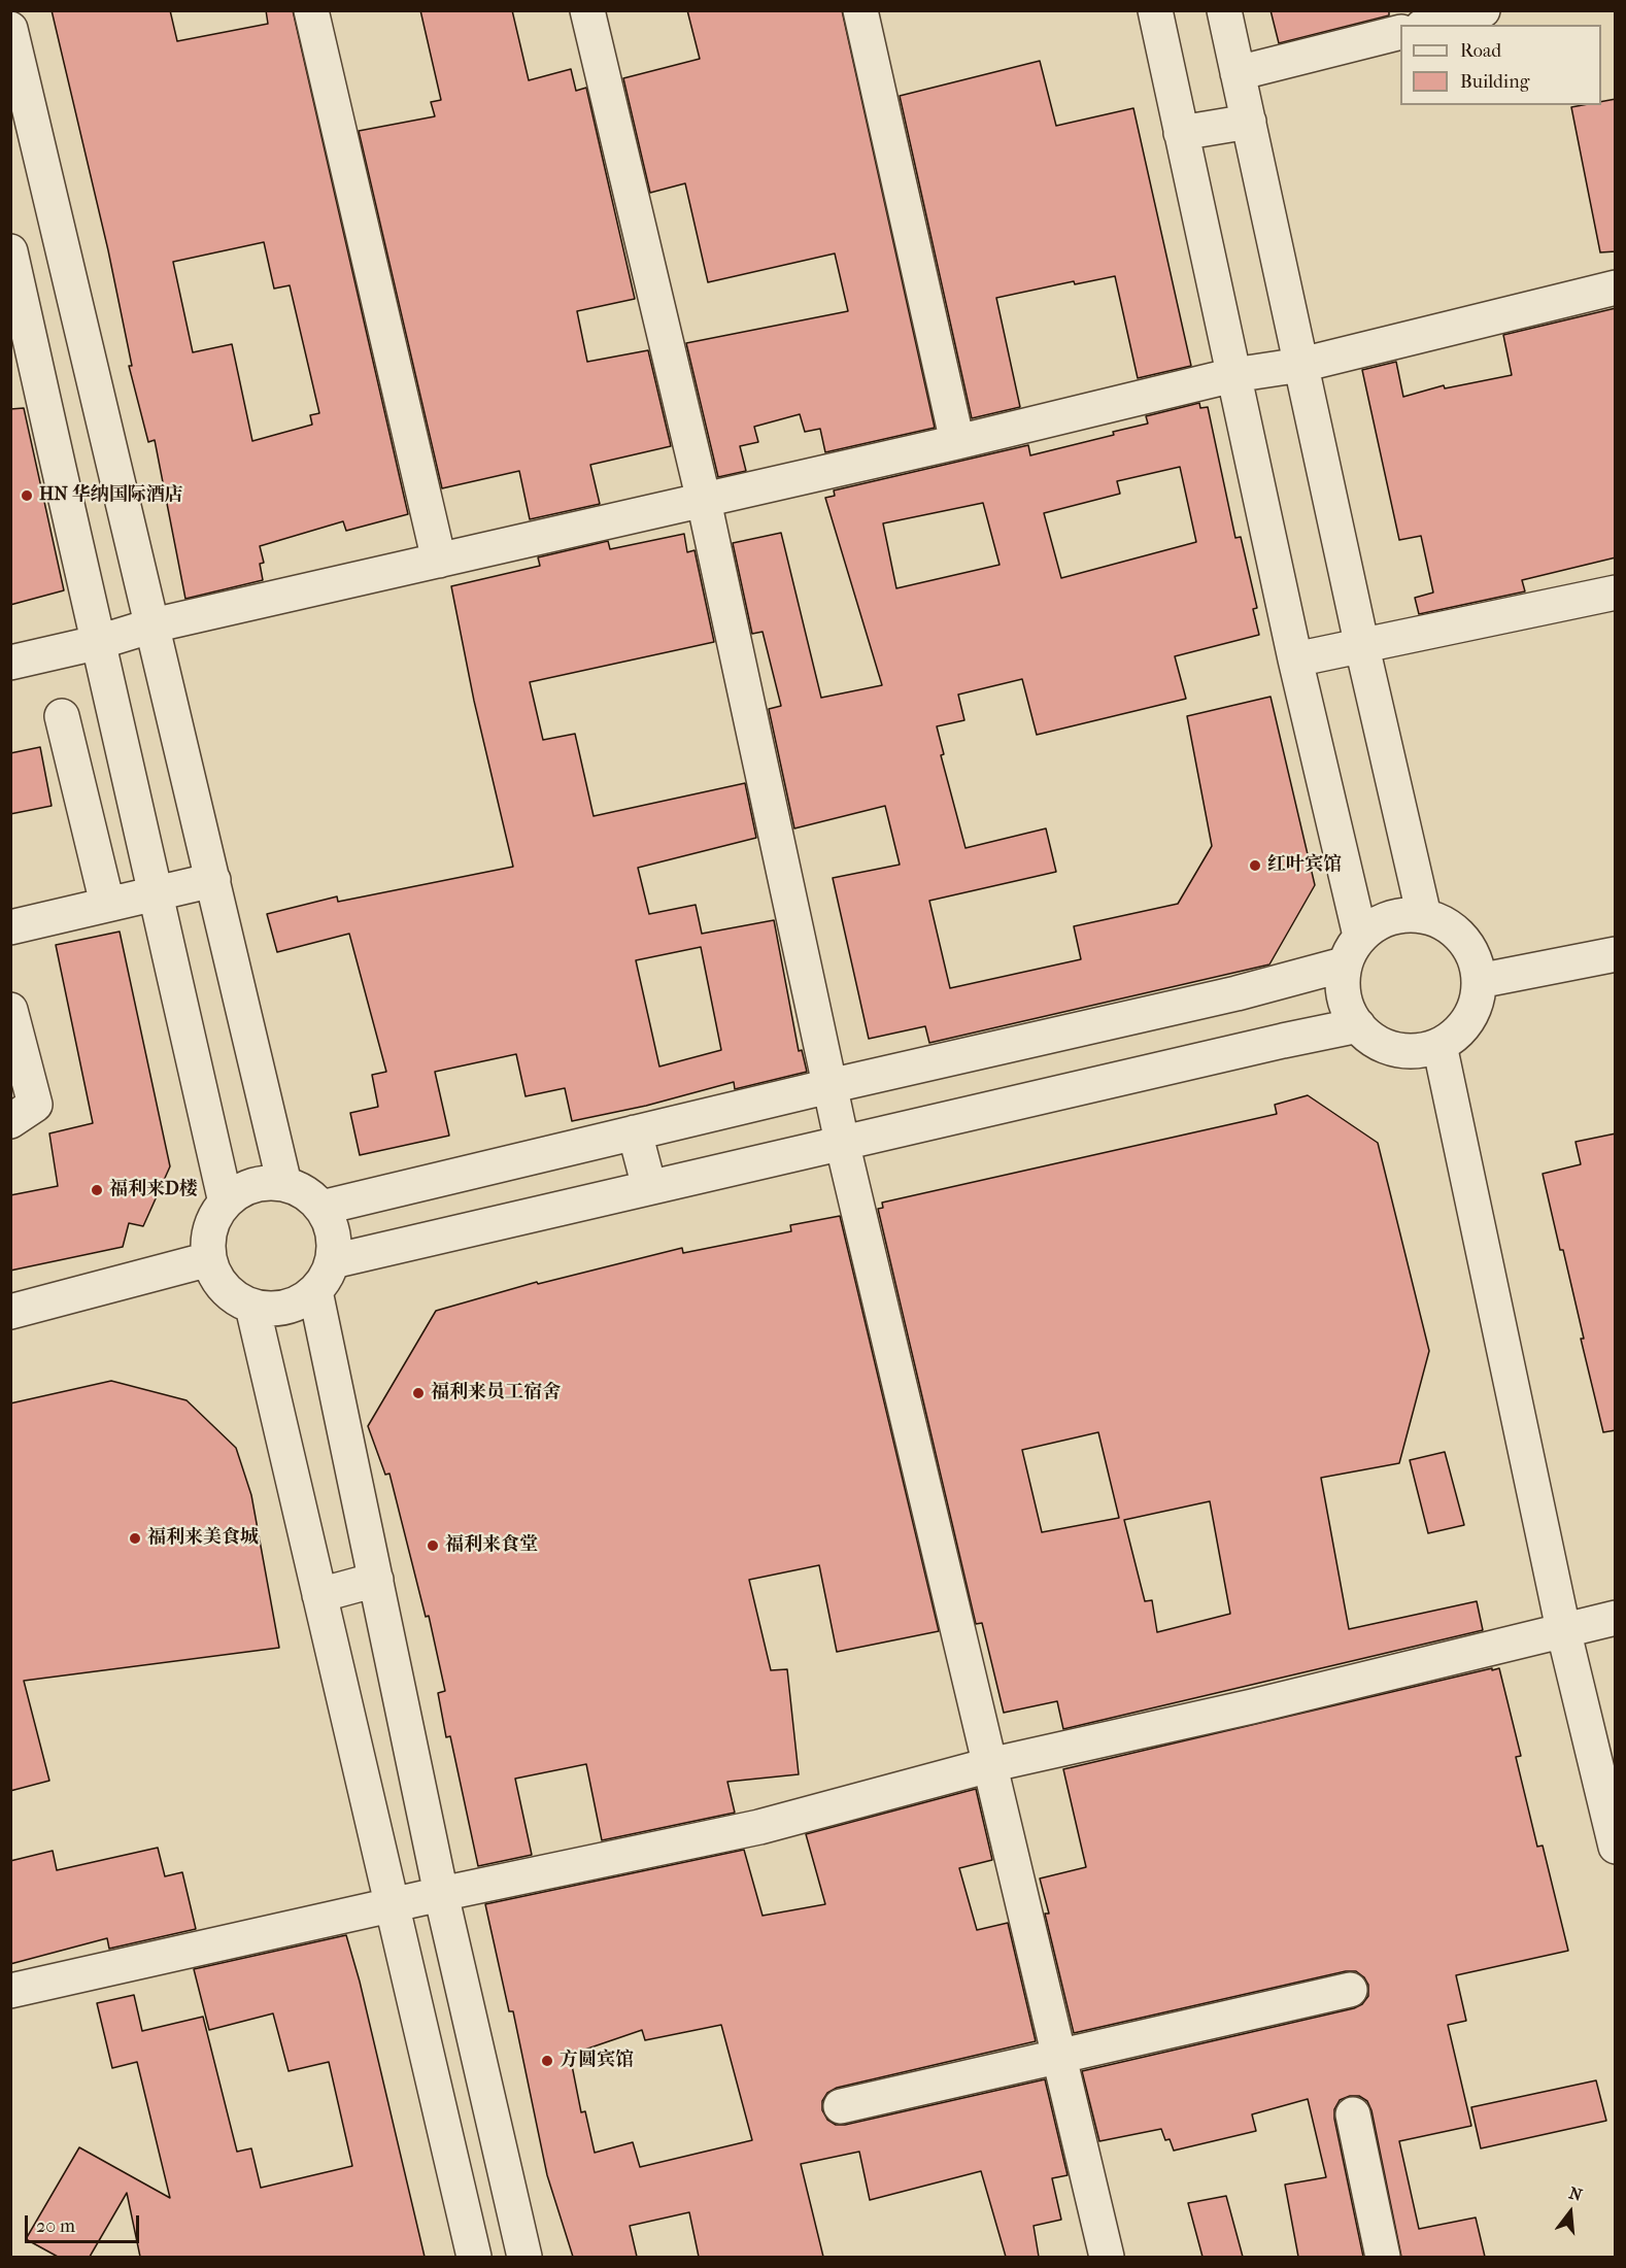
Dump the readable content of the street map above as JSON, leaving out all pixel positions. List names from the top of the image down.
{
  "places": [
    "HN 华纳国际酒店",
    "红叶宾馆",
    "福利来D楼",
    "福利来员工宿舍",
    "福利来美食城",
    "福利来食堂",
    "方圆宾馆"
  ],
  "legend": ["Road", "Building"],
  "scale_bar": "20 m",
  "north": "top"
}
